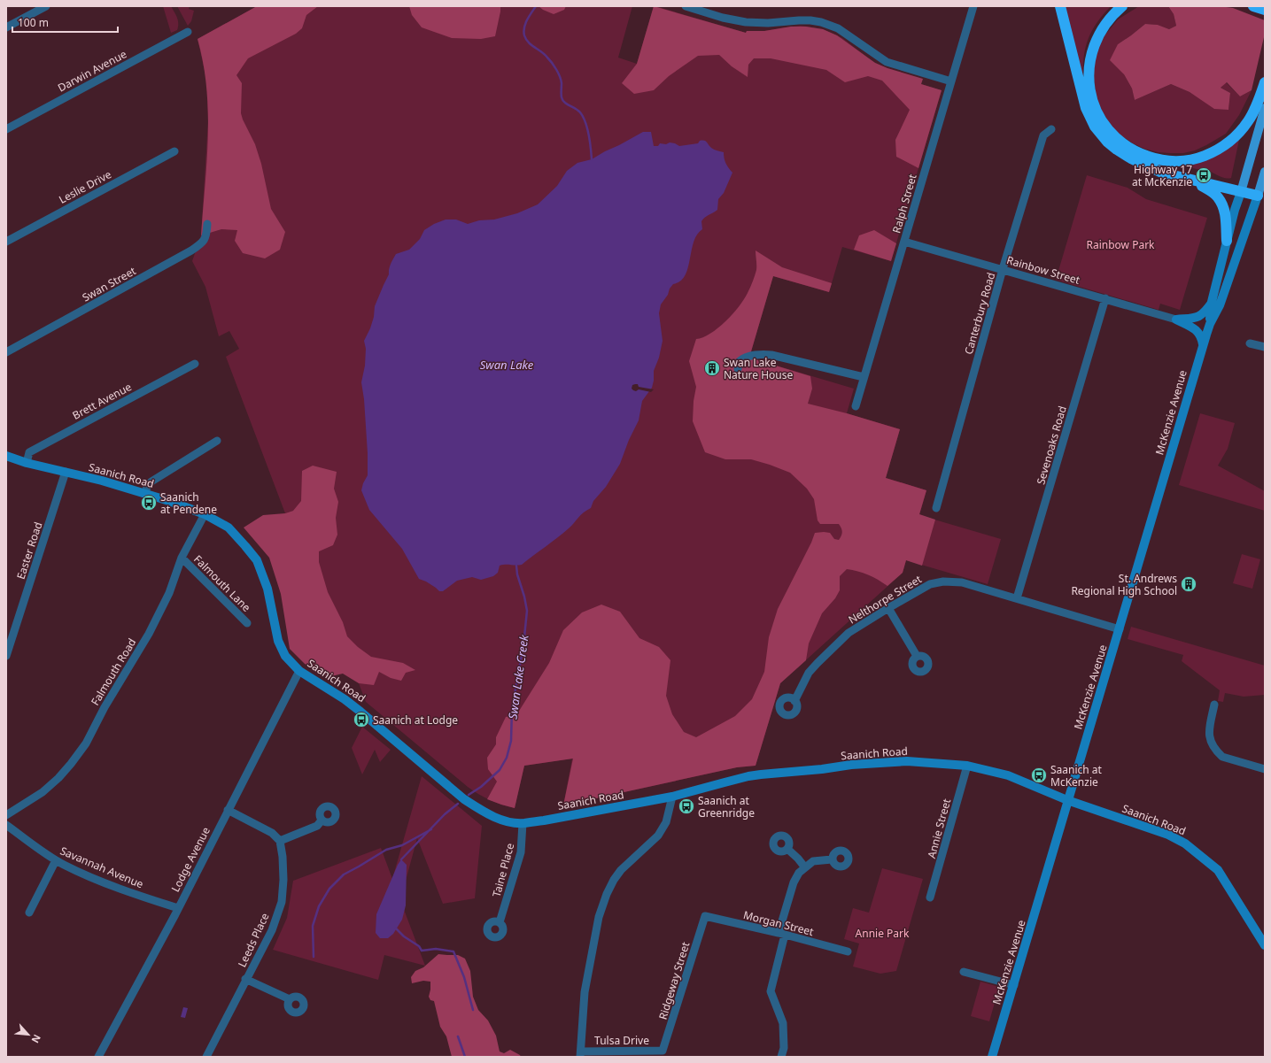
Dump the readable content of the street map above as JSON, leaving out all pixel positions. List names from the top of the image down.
{
  "streets": {
    "main road": ["McKenzie Avenue", "Saanich Road"],
    "street": [
      "Darwin Avenue",
      "Leslie Drive",
      "Ralph Street",
      "Rainbow Street",
      "Swan Street",
      "Canterbury Road",
      "Brett Avenue",
      "Sevenoaks Road",
      "Easter Road",
      "Falmouth Lane",
      "Nelthorpe Street",
      "Falmouth Road",
      "Annie Street",
      "Lodge Avenue",
      "Savannah Avenue",
      "Taine Place",
      "Morgan Street",
      "Leeds Place",
      "Ridgeway Street",
      "Tulsa Drive"
    ]
  },
  "crossings": [
    ["Ralph Street", "Rainbow Street"],
    ["Rainbow Street", "Canterbury Road"],
    ["Rainbow Street", "Sevenoaks Road"],
    ["Brett Avenue", "Saanich Road"],
    ["McKenzie Avenue", "Saanich Road"],
    ["McKenzie Avenue", "Nelthorpe Street"],
    ["Sevenoaks Road", "Nelthorpe Street"],
    ["Saanich Road", "Easter Road"],
    ["Saanich Road", "Falmouth Road"],
    ["Saanich Road", "Annie Street"],
    ["Saanich Road", "Lodge Avenue"],
    ["Saanich Road", "Taine Place"],
    ["Falmouth Lane", "Falmouth Road"],
    ["Lodge Avenue", "Savannah Avenue"],
    ["Morgan Street", "Ridgeway Street"],
    ["Ridgeway Street", "Tulsa Drive"]
  ],
  "water": ["Swan Lake", "Swan Lake Creek"],
  "parks": ["Rainbow Park", "Annie Park"],
  "places": {
    "bus stop": [
      "Highway 17 at McKenzie",
      "Saanich at Pendene",
      "Saanich at Lodge",
      "Saanich at McKenzie",
      "Saanich at Greenridge"
    ],
    "building": ["Swan Lake Nature House", "St. Andrews Regional High School"]
  },
  "scale_bar": "100 m",
  "north": "bottom right"
}
